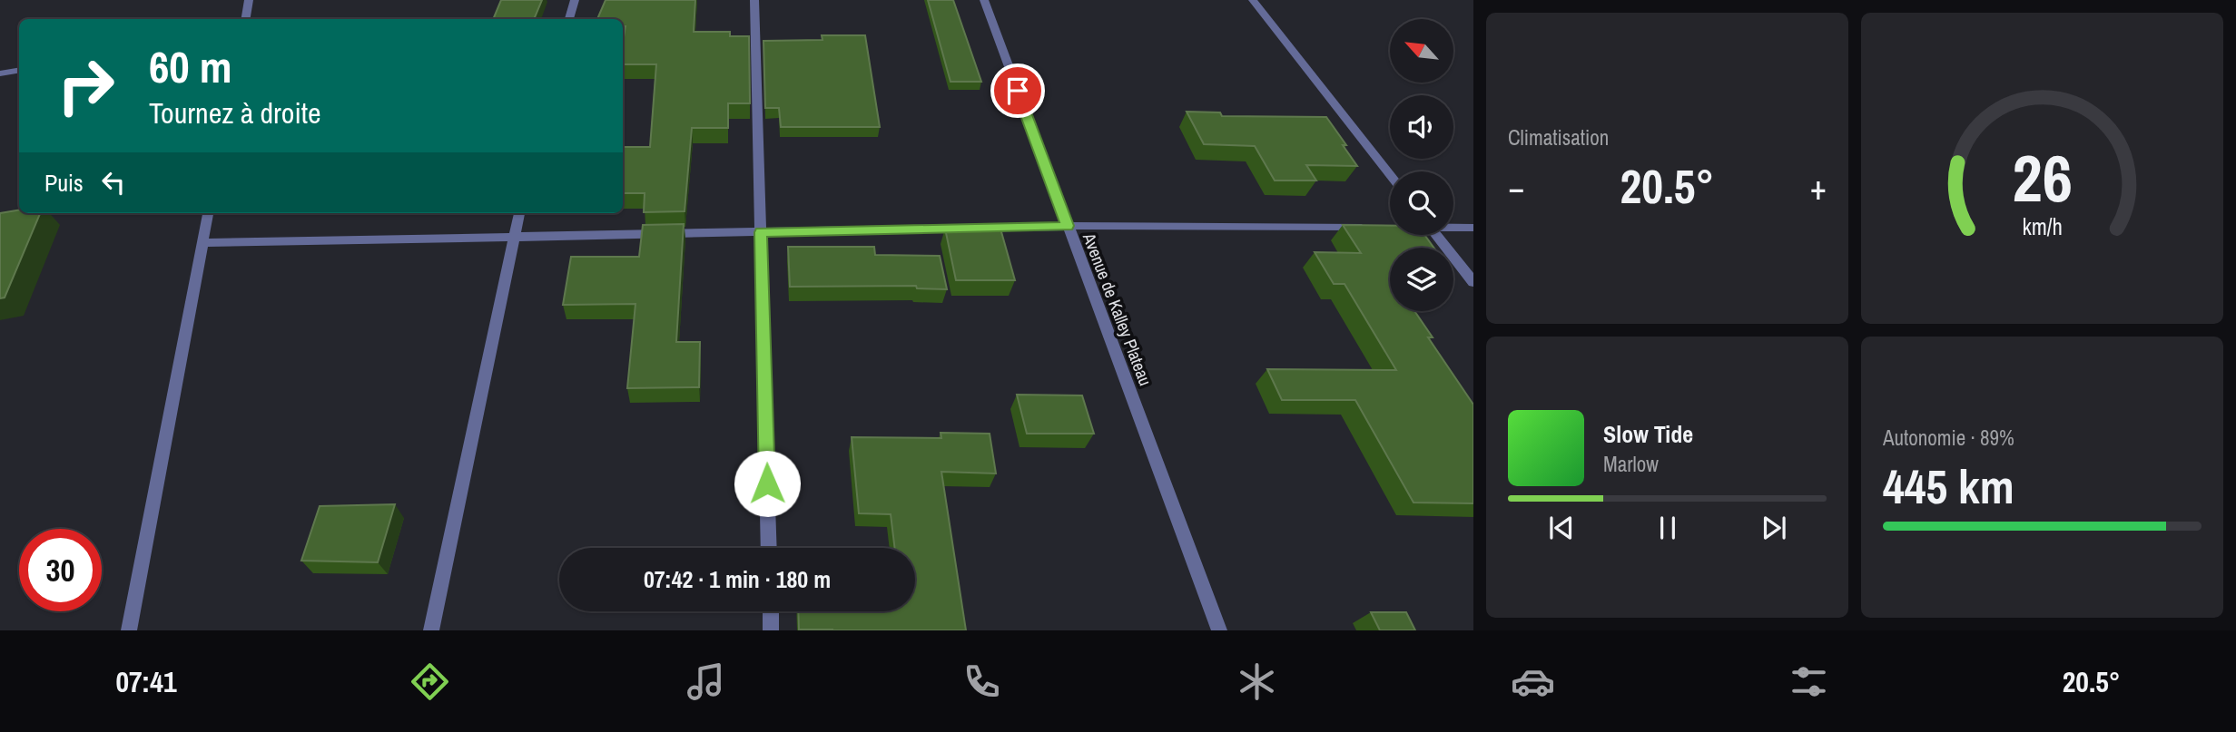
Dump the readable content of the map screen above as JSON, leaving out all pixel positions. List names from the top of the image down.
{
  "streets": {
    "street": ["Avenue de Kalley Plateau"]
  },
  "north": "top left",
  "page": {
    "tile": [
      "Climatisation",
      ["Autonomie · 89%", "445 km"]
    ],
    "turn": ["60 m", "Tournez à droite"],
    "then": "Puis",
    "heat": ["−", "20.5°", "+"],
    "song": ["Slow Tide", "Marlow"],
    "limit": "30",
    "trip": "07:42 · 1 min · 180 m",
    "tabs": ["07:41", "20.5°"],
    "gauge": ["26", "km/h"]
  }
}
